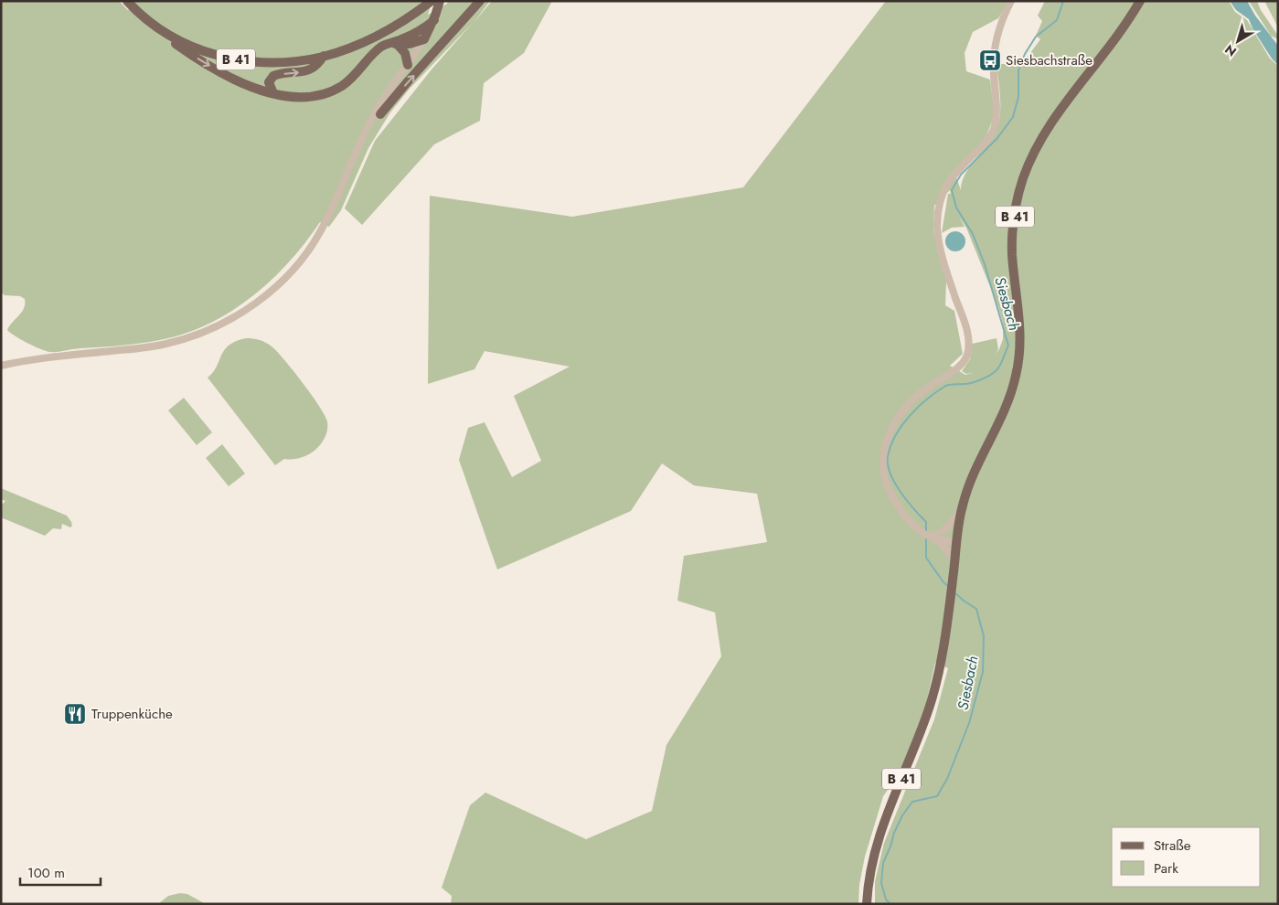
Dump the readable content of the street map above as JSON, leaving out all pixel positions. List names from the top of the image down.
{
  "streets": {
    "main road": ["B 41"]
  },
  "water": ["Siesbach"],
  "places": {
    "bus stop": ["Siesbachstraße"],
    "restaurant": ["Truppenküche"]
  },
  "legend": ["Straße", "Park"],
  "scale_bar": "100 m",
  "north": "bottom left"
}
